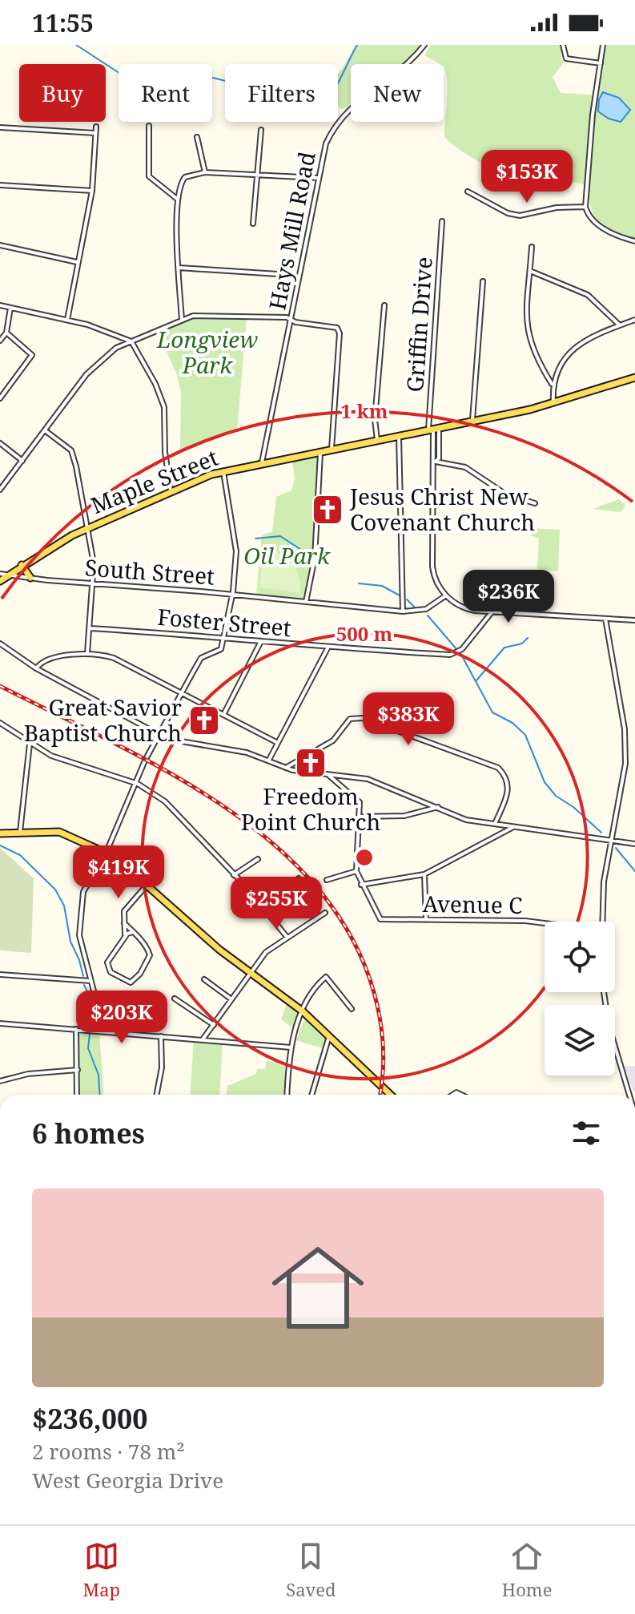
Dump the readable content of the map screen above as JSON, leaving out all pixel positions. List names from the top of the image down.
{
  "streets": {
    "main road": ["Maple Street"],
    "street": [
      "Hays Mill Road",
      "Griffin Drive",
      "South Street",
      "Foster Street",
      "Avenue C"
    ]
  },
  "crossings": [
    ["Hays Mill Road", "Maple Street"],
    ["Griffin Drive", "Maple Street"],
    ["Griffin Drive", "South Street"],
    ["Maple Street", "South Street"]
  ],
  "parks": ["Longview Park", "Oil Park"],
  "places": {
    "church": ["Jesus Christ New Covenant Church", "Great Savior Baptist Church", "Freedom Point Church"]
  },
  "page": {
    "status": "11:55",
    "chip": [
      "Buy",
      "Rent",
      "Filters",
      "New"
    ],
    "price": [
      "$153K",
      "$236K",
      "$383K",
      "$419K",
      "$255K",
      "$203K"
    ],
    "heading": "6 homes",
    "list": [
      {
        "name": "$236,000",
        "note": "2 rooms · 78 m² · West Georgia Drive"
      }
    ],
    "tabs": ["Map", "Saved", "Home"]
  },
  "rings": ["1 km", "500 m"]
}
